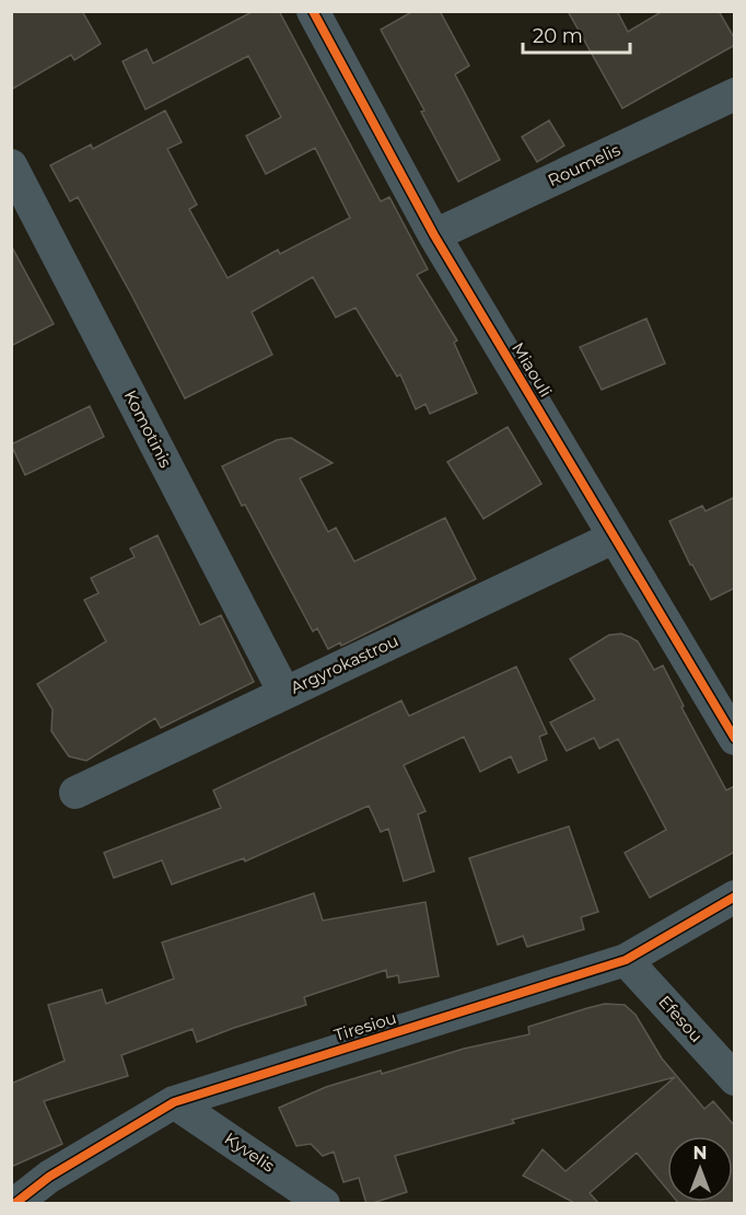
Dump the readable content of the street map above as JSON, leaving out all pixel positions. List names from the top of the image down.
{
  "streets": {
    "street": [
      "Roumelis",
      "Miaouli",
      "Komotinis",
      "Argyrokastrou",
      "Efesou",
      "Tiresiou",
      "Kyvelis"
    ]
  },
  "crossings": [
    ["Roumelis", "Miaouli"],
    ["Miaouli", "Argyrokastrou"],
    ["Komotinis", "Argyrokastrou"],
    ["Efesou", "Tiresiou"],
    ["Tiresiou", "Kyvelis"]
  ],
  "scale_bar": "20 m",
  "north": "top"
}
